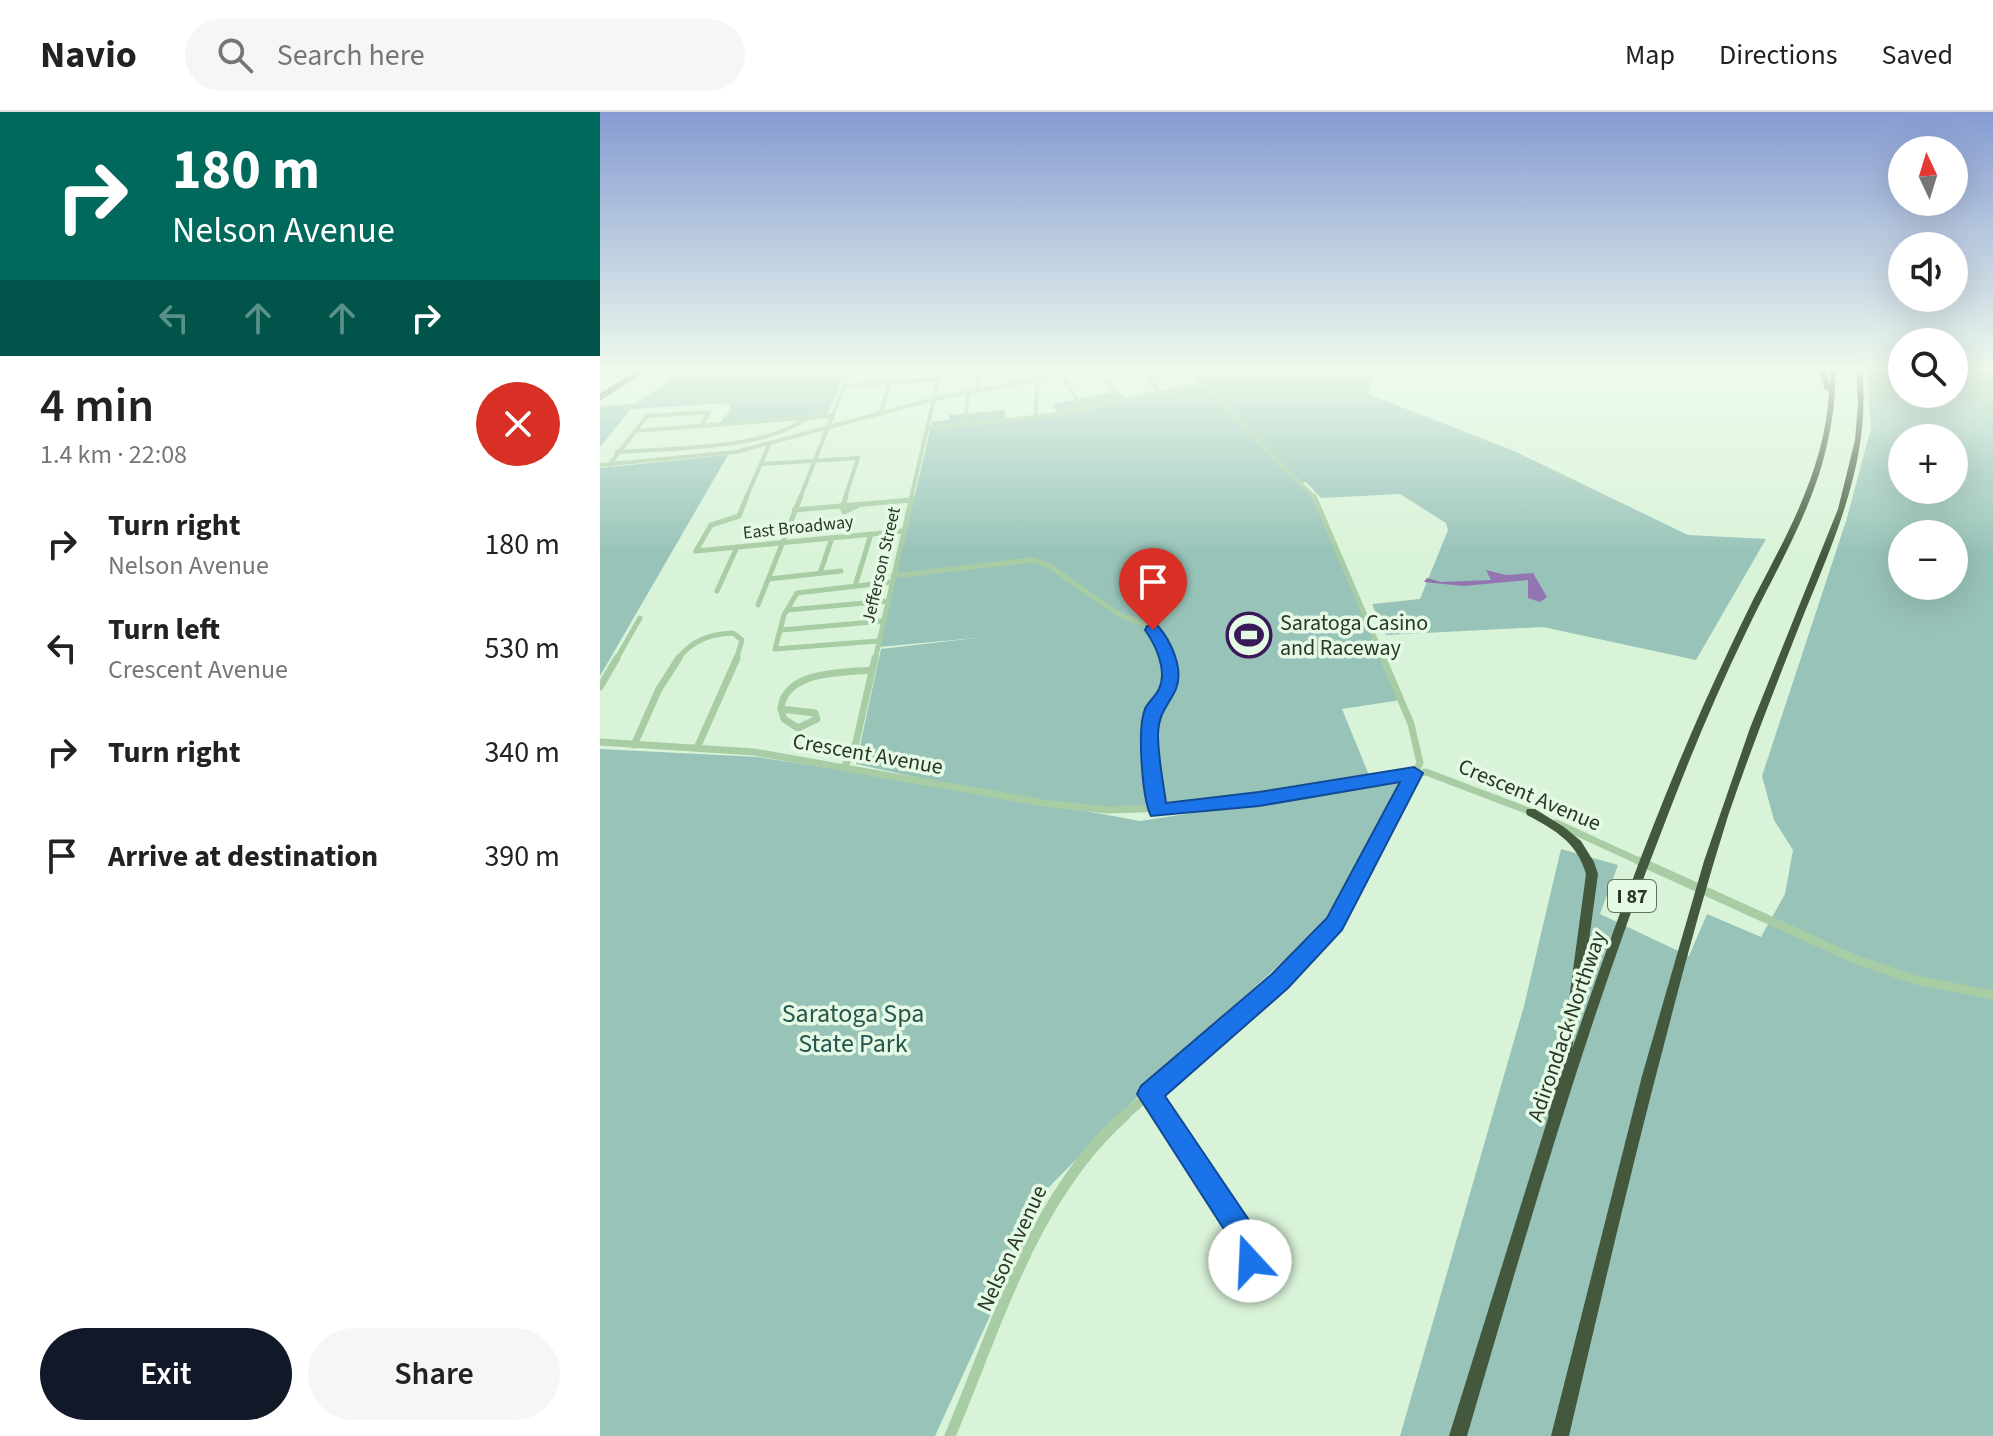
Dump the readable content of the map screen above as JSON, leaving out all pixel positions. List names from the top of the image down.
{
  "streets": {
    "highway": ["I 87", "Adirondack Northway"],
    "street": [
      "East Broadway",
      "Jefferson Street",
      "Crescent Avenue",
      "Nelson Avenue"
    ]
  },
  "crossings": [
    ["East Broadway", "Jefferson Street"],
    ["Jefferson Street", "Crescent Avenue"],
    ["Crescent Avenue", "Nelson Avenue"]
  ],
  "parks": ["Saratoga Spa State Park"],
  "places": {
    "sports": ["Saratoga Casino and Raceway"]
  },
  "north": "top",
  "page": {
    "header": "Navio",
    "search": "Search here",
    "nav": ["Map", "Directions", "Saved"],
    "turn": ["180 m", "Nelson Avenue"],
    "map_buttons": ["+", "−"],
    "heading": ["4 min", "1.4 km · 22:08"],
    "list": [
      {
        "name": "Turn right",
        "note": "Nelson Avenue",
        "value": "180 m"
      },
      {
        "name": "Turn left",
        "note": "Crescent Avenue",
        "value": "530 m"
      },
      {
        "name": "Turn right",
        "value": "340 m"
      },
      {
        "name": "Arrive at destination",
        "value": "390 m"
      }
    ],
    "buttons": ["Exit", "Share"]
  }
}
